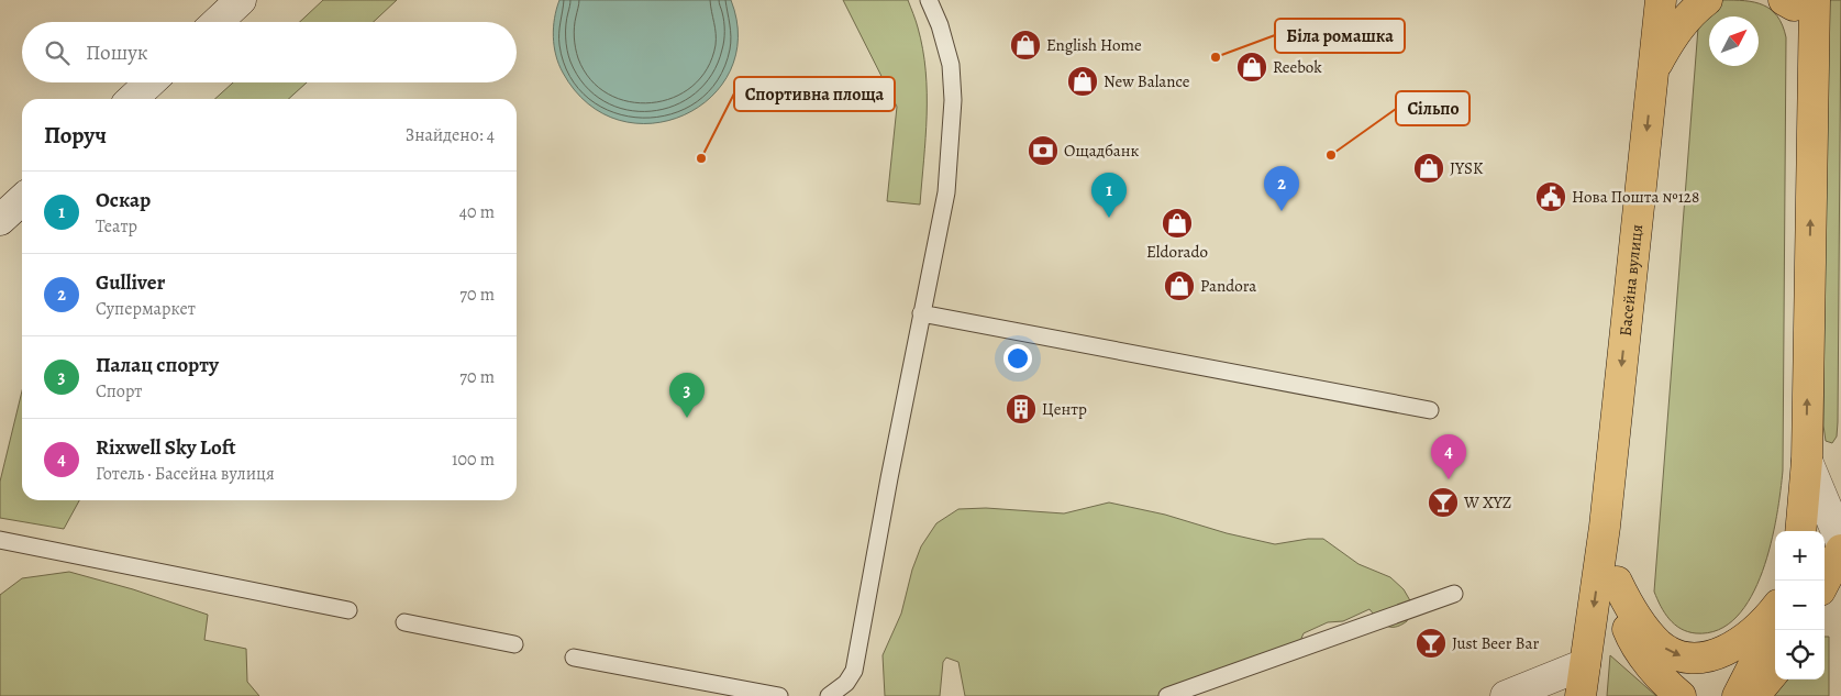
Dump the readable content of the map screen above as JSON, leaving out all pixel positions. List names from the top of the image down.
{
  "streets": {
    "main road": ["Басейна вулиця"]
  },
  "places": {
    "shop": [
      "English Home",
      "Reebok",
      "New Balance",
      "JYSK",
      "Eldorado",
      "Pandora"
    ],
    "other": ["Біла ромашка", "Сільпо", "Спортивна площа"],
    "bank": ["Ощадбанк"],
    "public building": ["Нова Пошта №128"],
    "building": ["Центр"],
    "bar": ["W XYZ", "Just Beer Bar"]
  },
  "north": "top right",
  "page": {
    "search": "Пошук",
    "heading": ["Поруч", "Знайдено: 4"],
    "pins": [
      "2",
      "1",
      "3",
      "4"
    ],
    "list": [
      {
        "mark": "1",
        "name": "Оскар",
        "note": "Театр",
        "value": "40 m"
      },
      {
        "mark": "2",
        "name": "Gulliver",
        "note": "Супермаркет",
        "value": "70 m"
      },
      {
        "mark": "3",
        "name": "Палац спорту",
        "note": "Спорт",
        "value": "70 m"
      },
      {
        "mark": "4",
        "name": "Rixwell Sky Loft",
        "note": "Готель · Басейна вулиця",
        "value": "100 m"
      }
    ],
    "map_buttons": ["+", "−"]
  }
}
